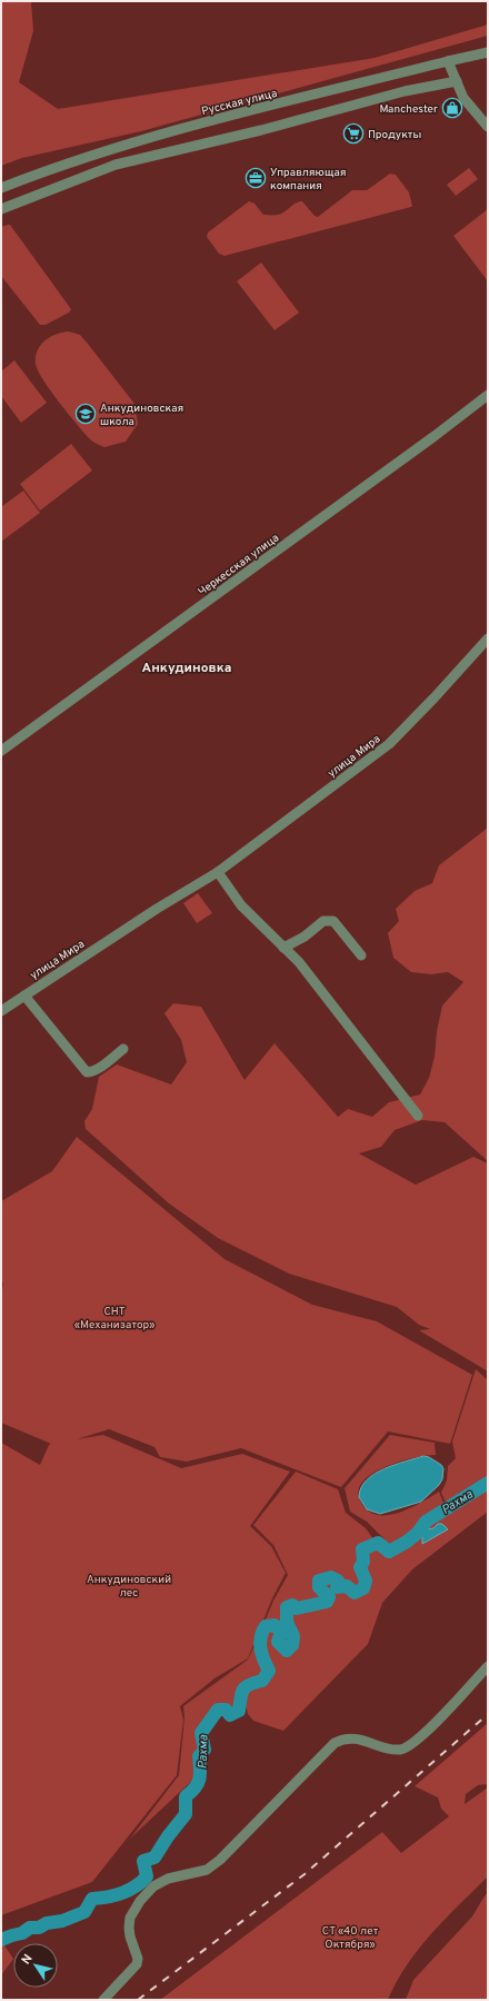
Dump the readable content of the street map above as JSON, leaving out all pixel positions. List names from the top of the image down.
{
  "streets": {
    "street": ["Русская улица", "Черкесская улица", "улица Мира"]
  },
  "districts": ["Анкудиновка"],
  "water": ["Рахма"],
  "parks": ["СНТ «Механизатор»", "Анкудиновский лес", "СТ «40 лет Октября»"],
  "places": {
    "shop": ["Manchester"],
    "supermarket": ["Продукты"],
    "office": ["Управляющая компания"],
    "school or university": ["Анкудиновская школа"]
  },
  "north": "top left"
}
